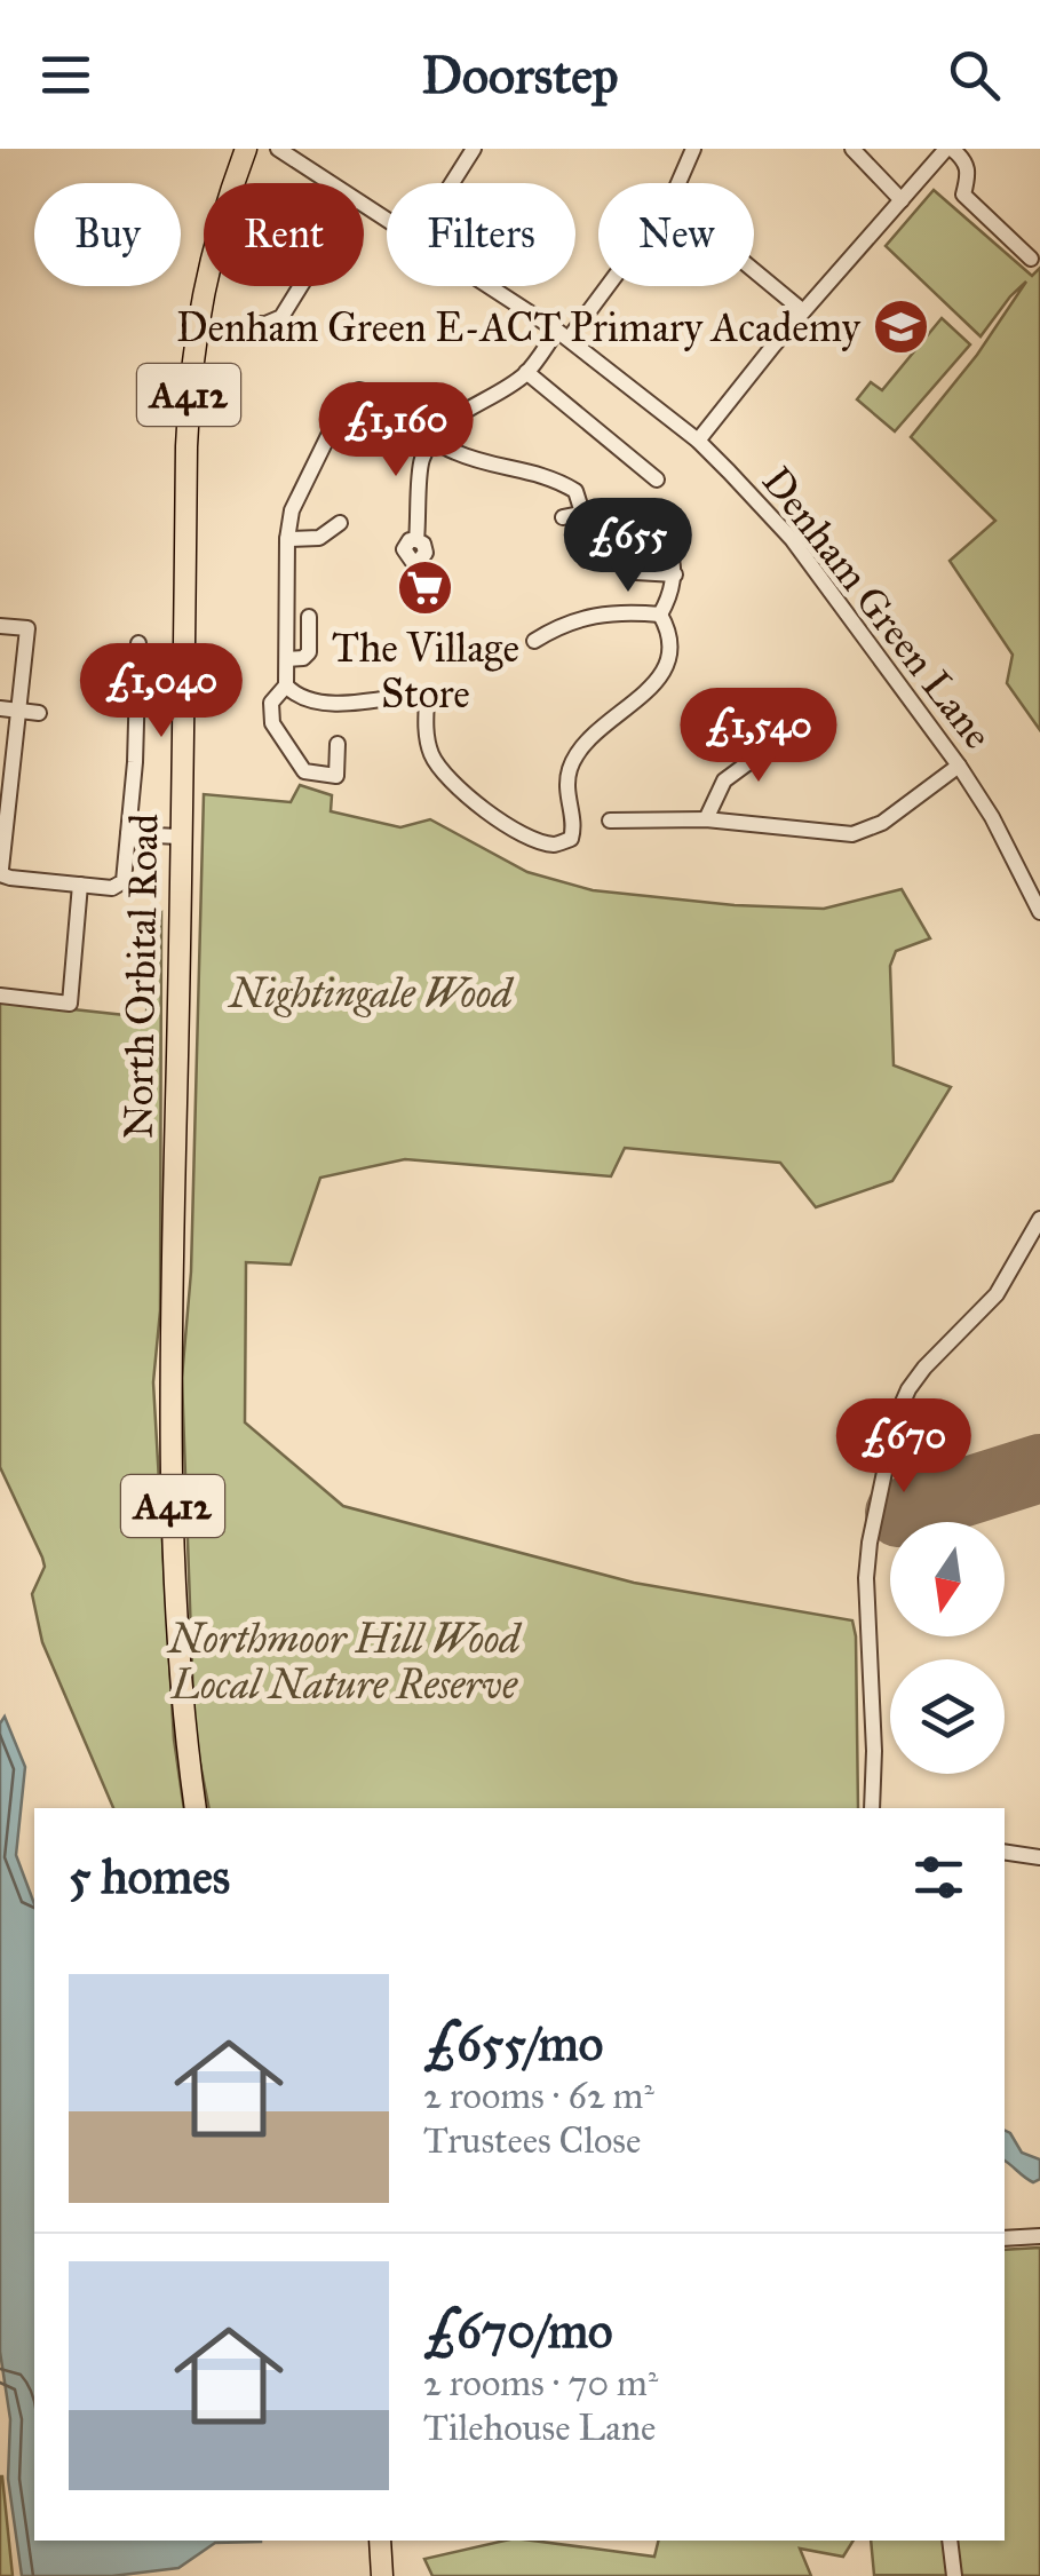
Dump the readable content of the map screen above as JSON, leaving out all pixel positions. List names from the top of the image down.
{
  "streets": {
    "main road": ["A412", "North Orbital Road"],
    "street": ["Denham Green Lane"]
  },
  "parks": ["Nightingale Wood", "Northmoor Hill Wood Local Nature Reserve"],
  "places": {
    "school or university": ["Denham Green E-ACT Primary Academy"],
    "supermarket": ["The Village Store"]
  },
  "north": "bottom",
  "page": {
    "header": "Doorstep",
    "chip": [
      "Buy",
      "Rent",
      "Filters",
      "New"
    ],
    "price": [
      "£1,160",
      "£655",
      "£1,040",
      "£1,540",
      "£670"
    ],
    "heading": "5 homes",
    "list": [
      {
        "name": "£655/mo",
        "note": "2 rooms · 62 m² · Trustees Close"
      },
      {
        "name": "£670/mo",
        "note": "2 rooms · 70 m² · Tilehouse Lane"
      }
    ]
  }
}
